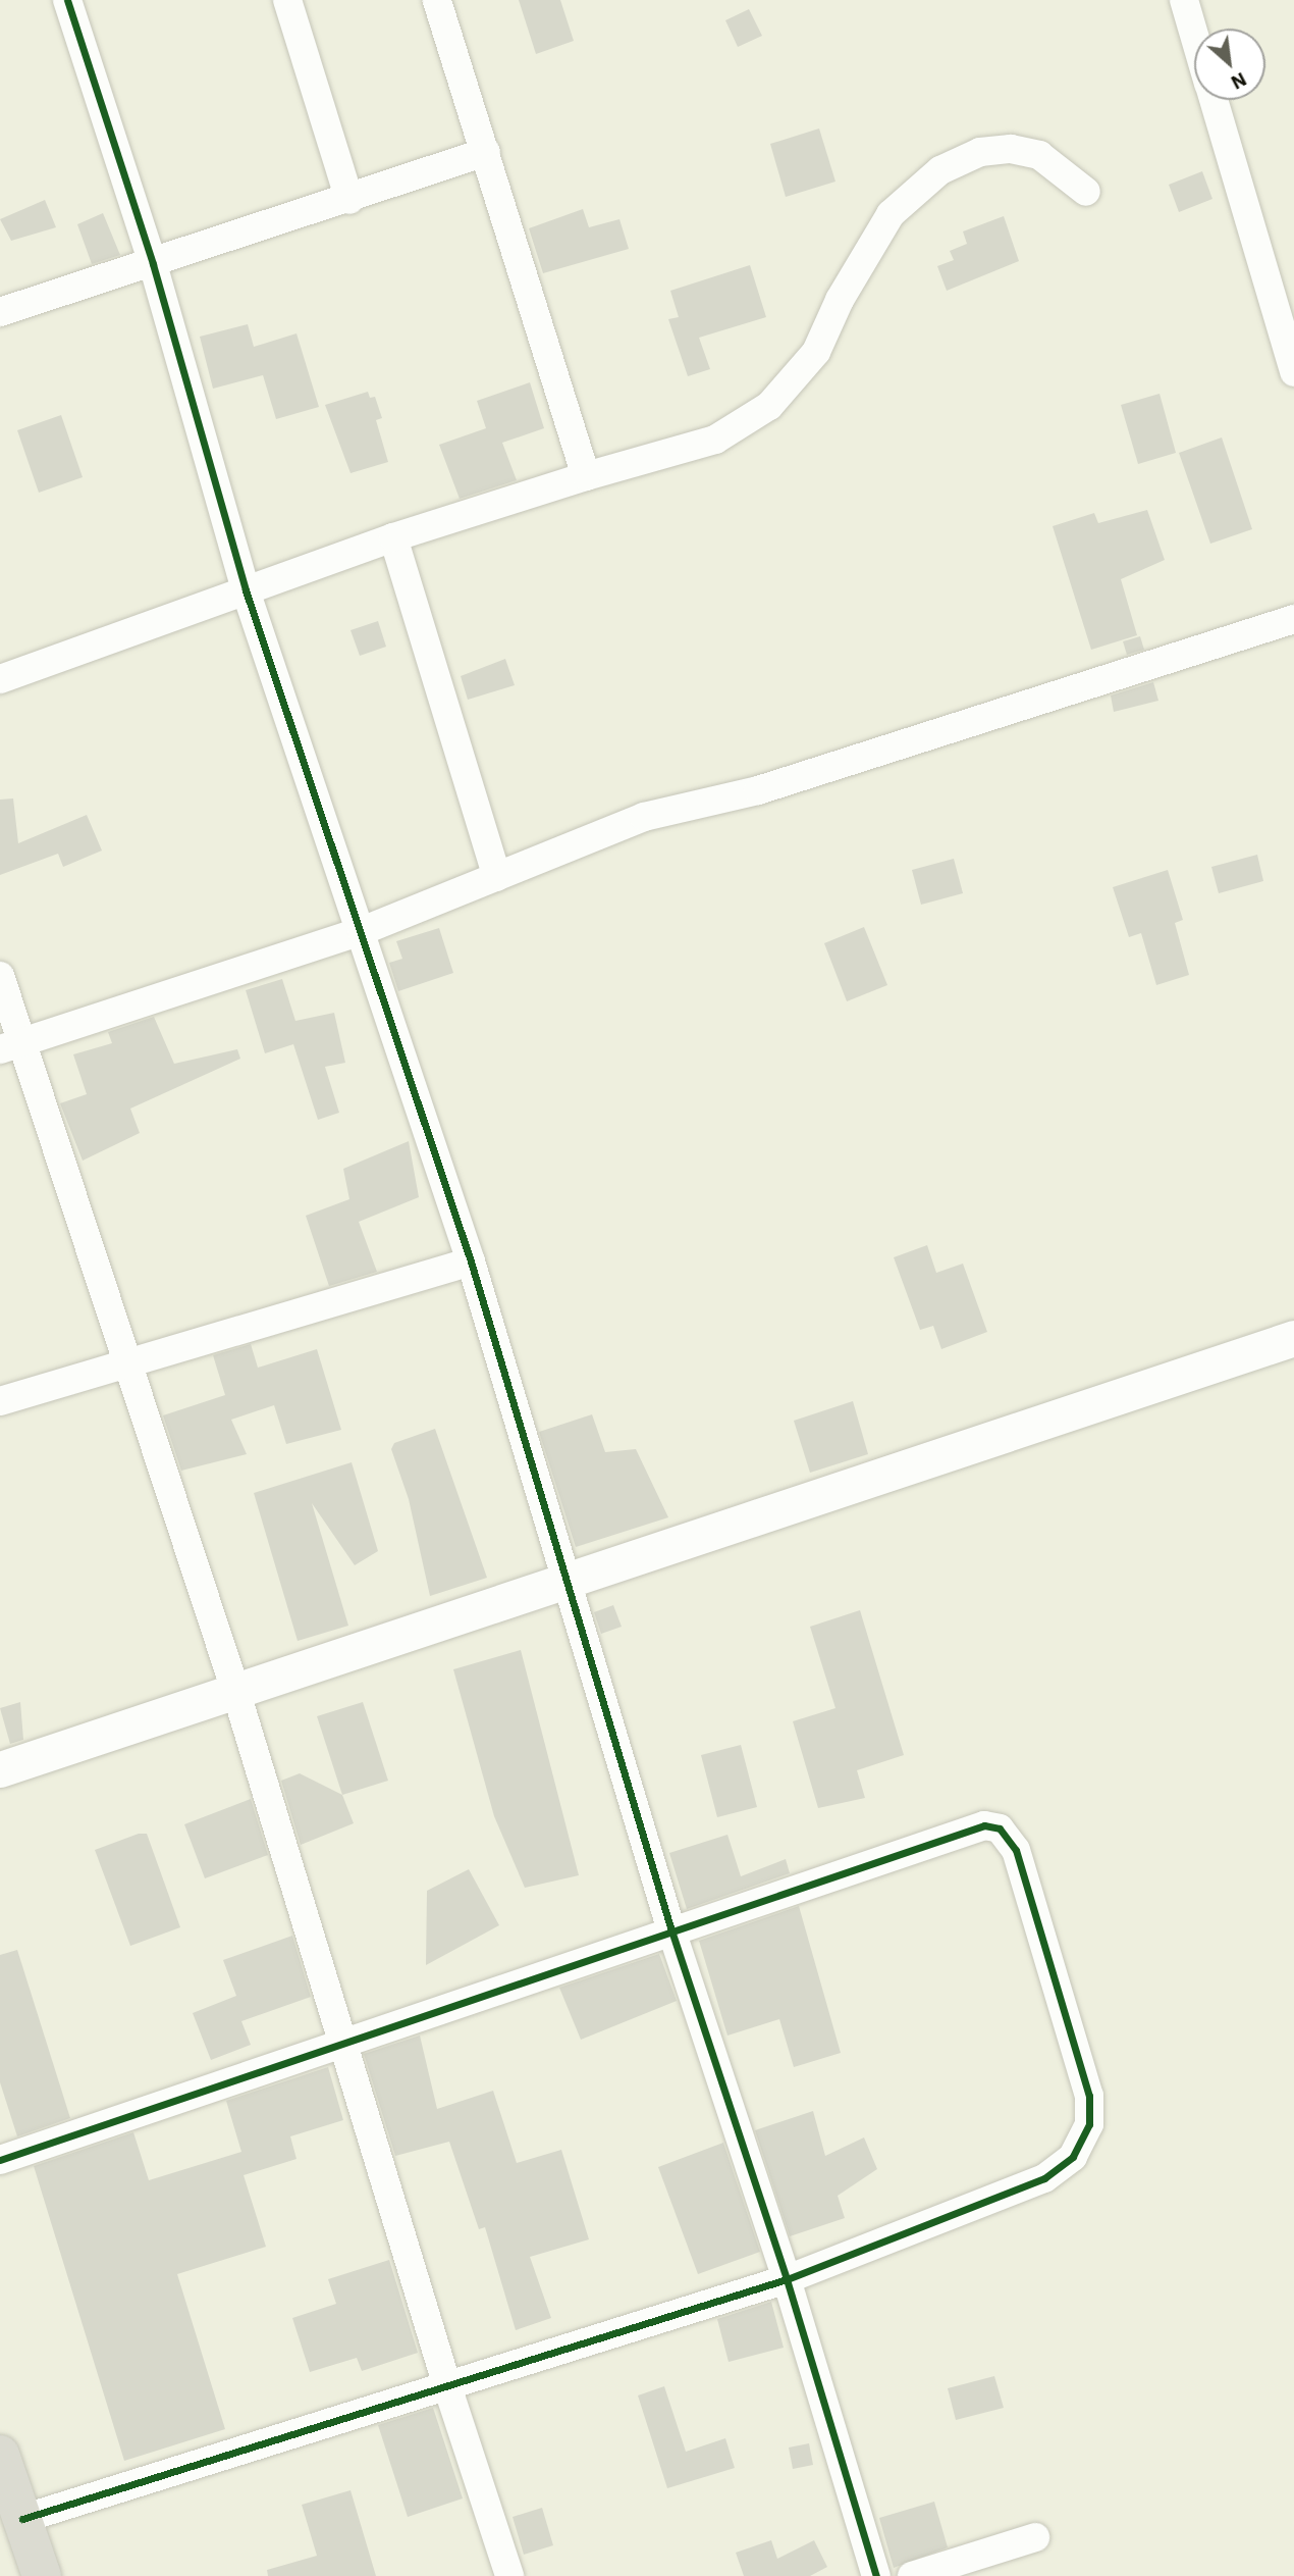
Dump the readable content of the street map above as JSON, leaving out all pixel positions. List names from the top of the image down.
{
  "north": "bottom right"
}
